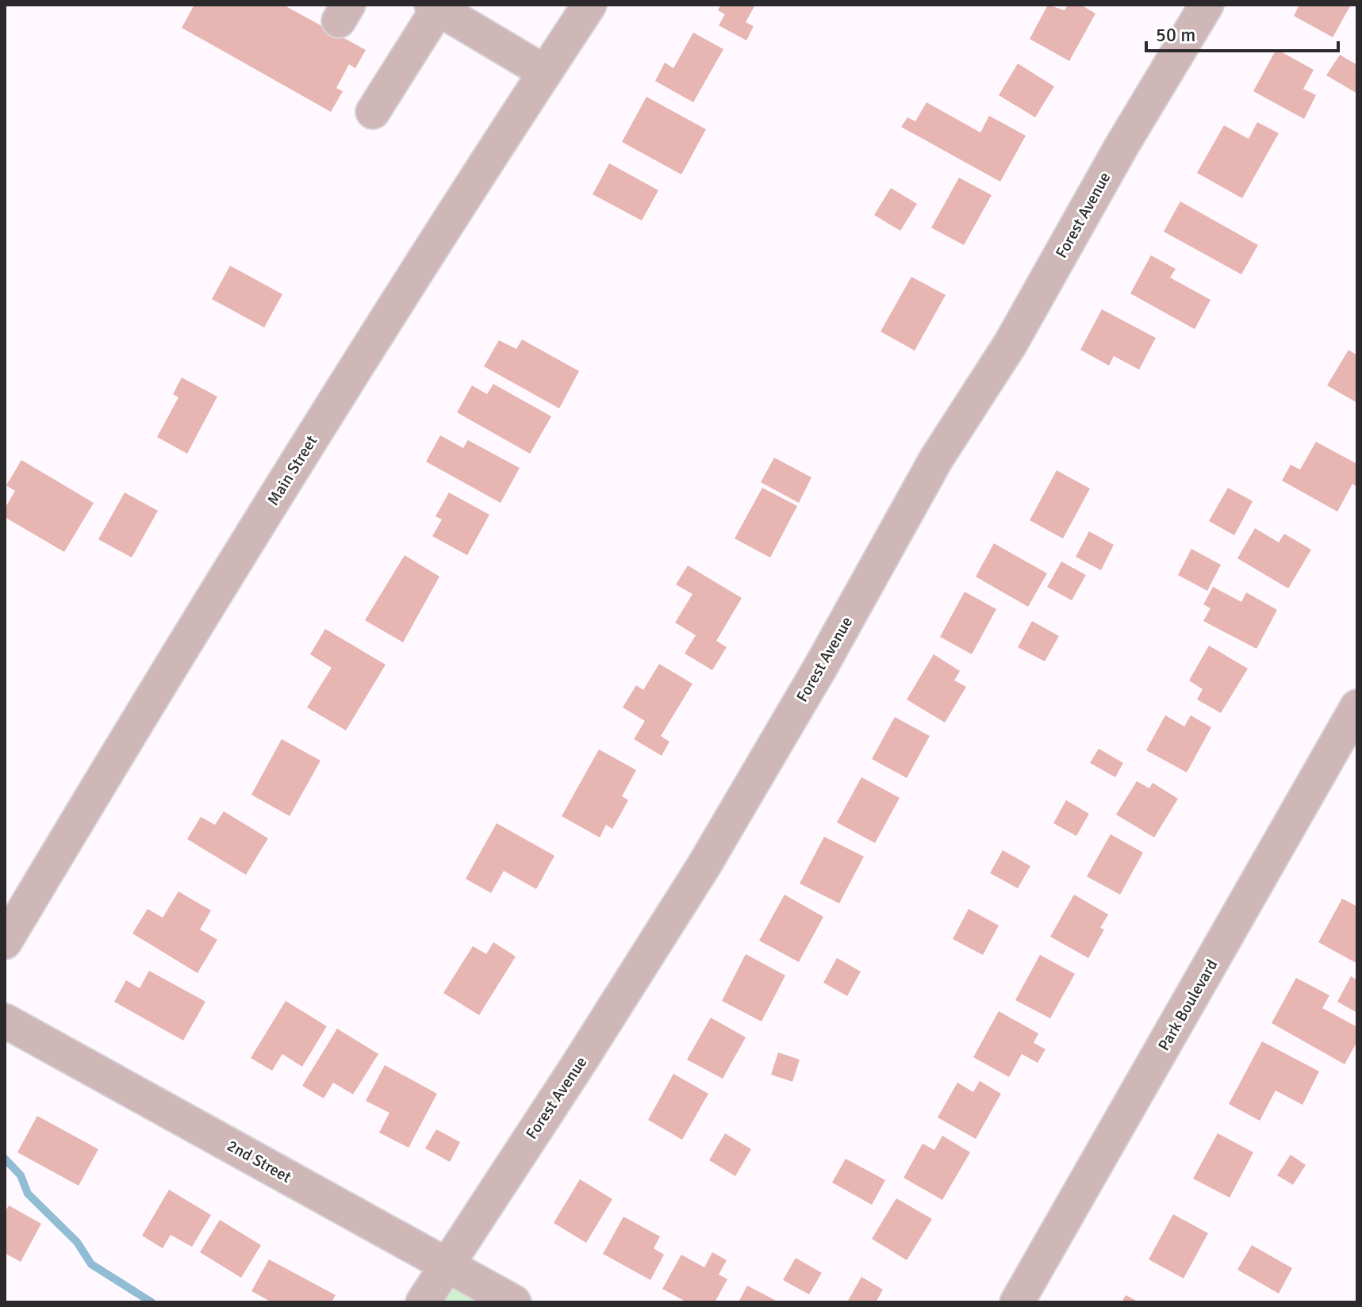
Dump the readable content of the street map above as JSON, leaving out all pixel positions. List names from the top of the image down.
{
  "streets": {
    "street": [
      "Forest Avenue",
      "Main Street",
      "Park Boulevard",
      "2nd Street"
    ]
  },
  "crossings": [
    ["Forest Avenue", "2nd Street"]
  ],
  "scale_bar": "50 m"
}
